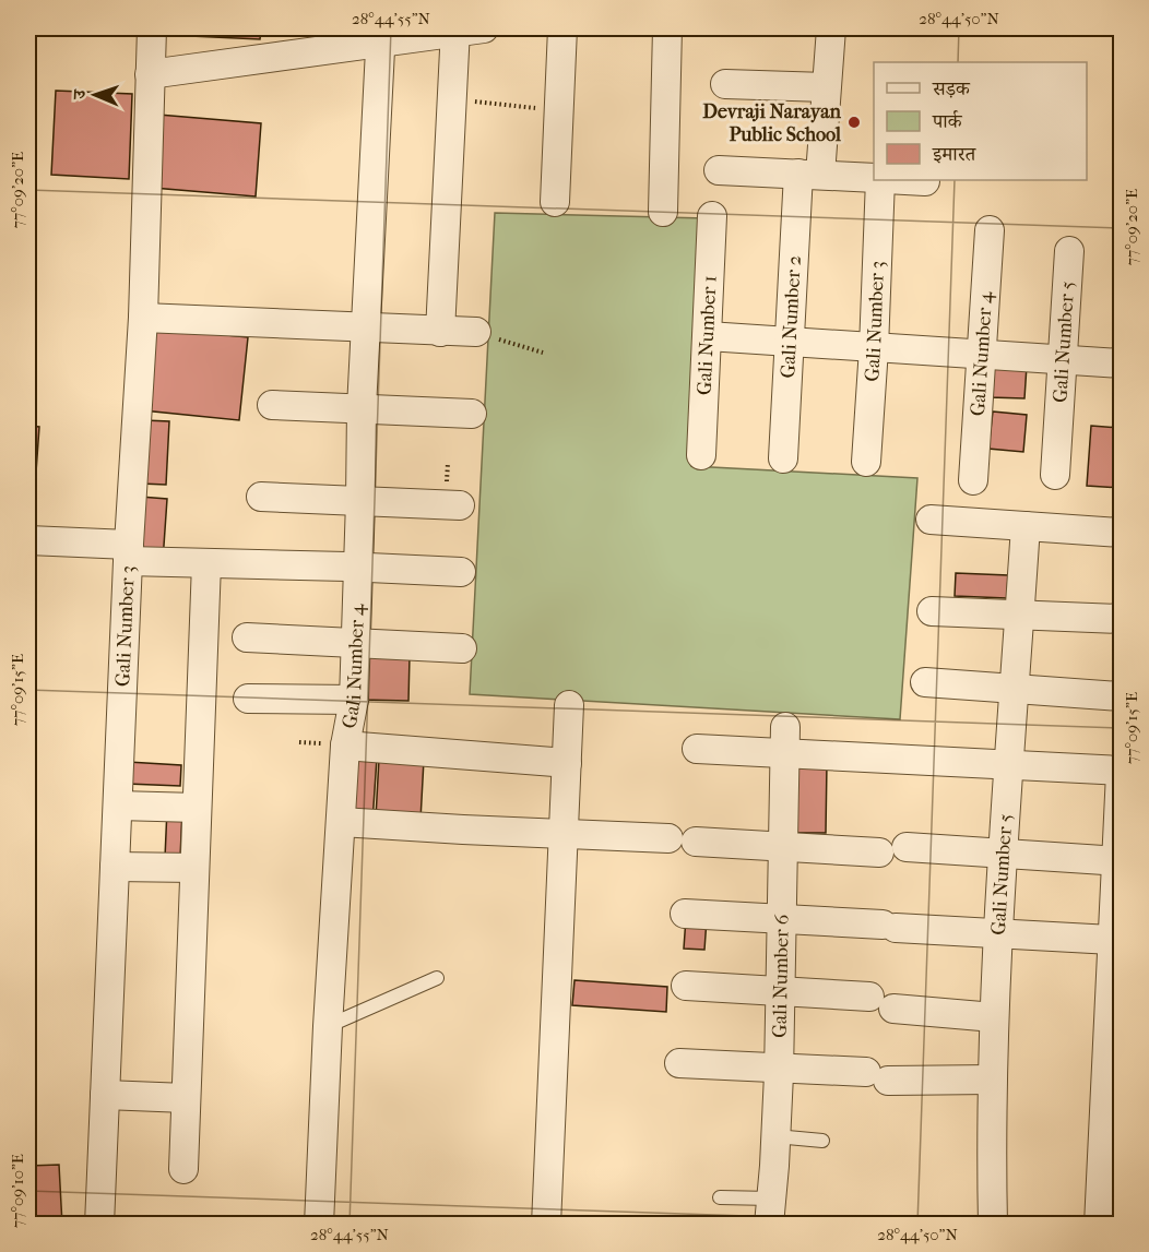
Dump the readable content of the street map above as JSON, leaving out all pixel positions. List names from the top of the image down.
{
  "streets": {
    "street": [
      "Gali Number 2",
      "Gali Number 3",
      "Gali Number 1",
      "Gali Number 5",
      "Gali Number 4",
      "Gali Number 6"
    ]
  },
  "places": ["Devraji Narayan Public School"],
  "legend": ["सड़क", "पार्क", "इमारत"],
  "north": "left",
  "coordinates": [
    "28°44'55\"N",
    "28°44'50\"N",
    "77°09'20\"E",
    "77°09'15\"E",
    "77°09'10\"E"
  ]
}
